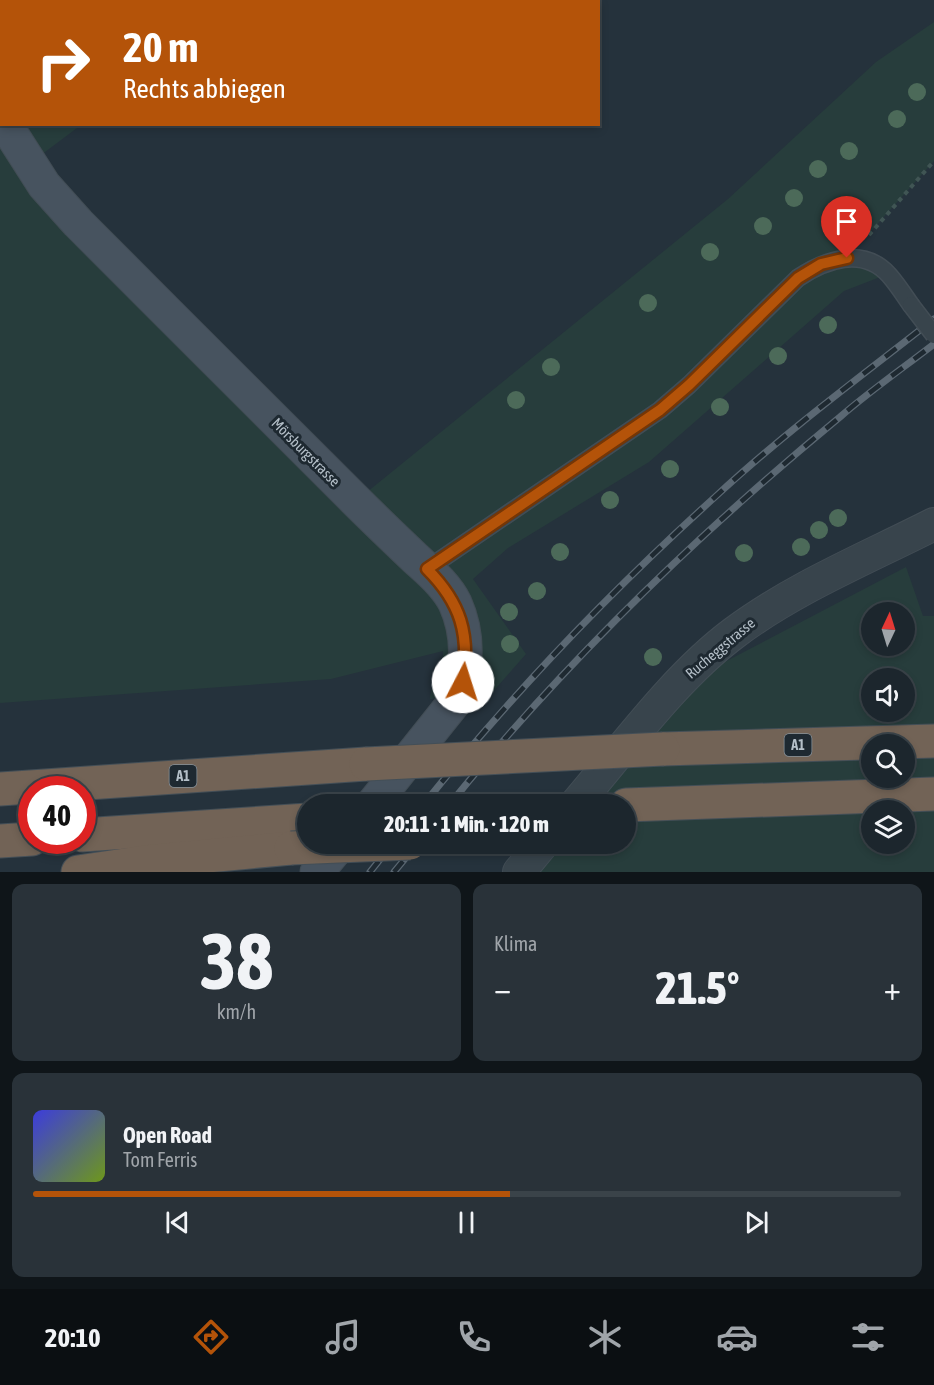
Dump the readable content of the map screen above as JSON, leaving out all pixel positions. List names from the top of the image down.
{
  "streets": {
    "highway": ["A1"],
    "street": ["Mörsburgstrasse", "Rucheggstrasse"]
  },
  "north": "top",
  "page": {
    "turn": ["20 m", "Rechts abbiegen"],
    "limit": "40",
    "trip": "20:11 · 1 Min. · 120 m",
    "tile": [
      ["38", "km/h"],
      "Klima"
    ],
    "heat": ["−", "21.5°", "+"],
    "song": ["Open Road", "Tom Ferris"],
    "tabs": "20:10"
  }
}
